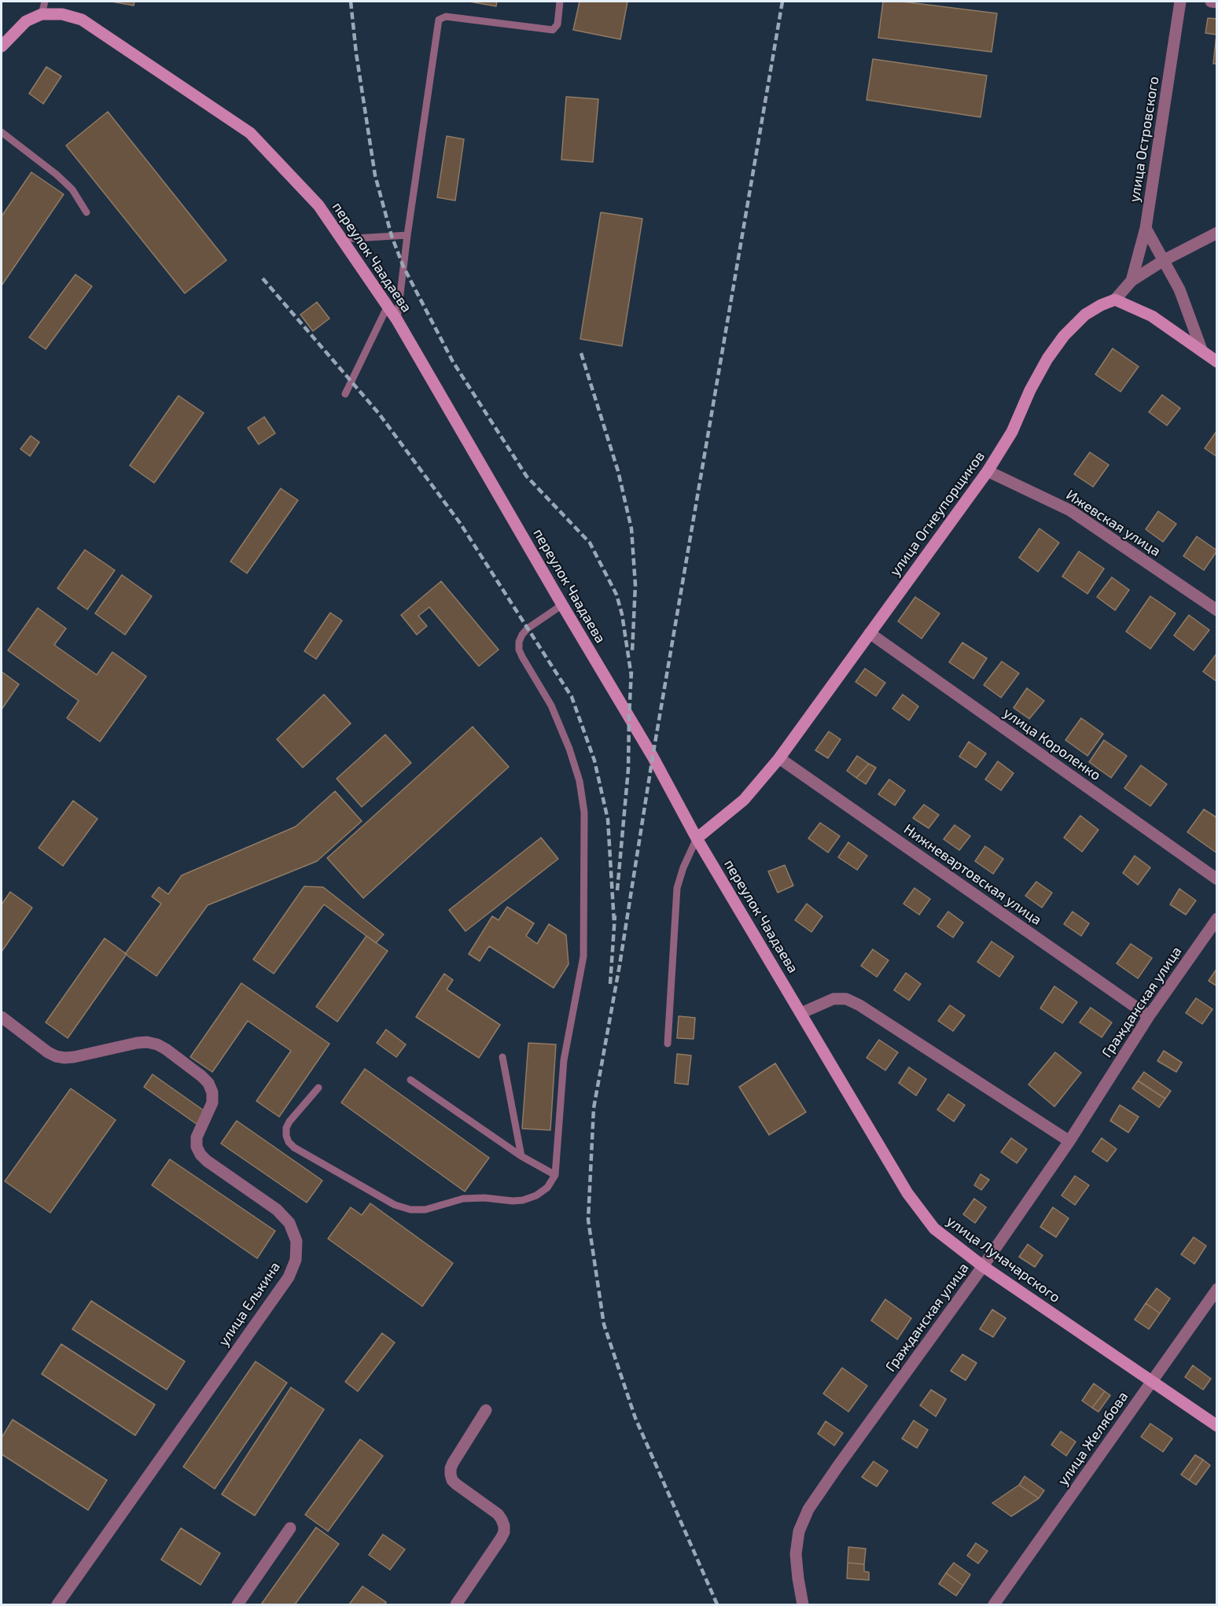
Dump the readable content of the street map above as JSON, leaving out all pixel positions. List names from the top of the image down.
{
  "streets": {
    "street": [
      "улица Островского",
      "переулок Чаадаева",
      "улица Огнеупорщиков",
      "Ижевская улица",
      "улица Короленко",
      "Нижневартовская улица",
      "Гражданская улица",
      "улица Луначарского",
      "улица Елькина",
      "улица Желябова"
    ]
  },
  "crossings": [
    ["улица Островского", "улица Огнеупорщиков"],
    ["переулок Чаадаева", "улица Огнеупорщиков"],
    ["переулок Чаадаева", "улица Луначарского"],
    ["улица Огнеупорщиков", "Ижевская улица"],
    ["улица Огнеупорщиков", "улица Короленко"],
    ["улица Огнеупорщиков", "Нижневартовская улица"],
    ["Нижневартовская улица", "Гражданская улица"],
    ["Гражданская улица", "улица Луначарского"],
    ["улица Луначарского", "улица Желябова"]
  ]
}
